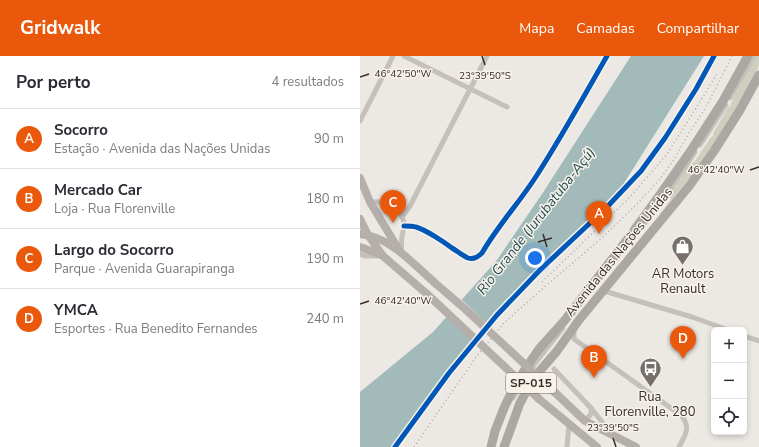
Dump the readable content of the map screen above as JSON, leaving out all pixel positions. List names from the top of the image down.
{
  "streets": {
    "highway": ["Avenida das Nações Unidas", "SP-015"]
  },
  "water": ["Rio Grande (Jurubatuba-Açú)"],
  "places": {
    "shop": ["AR Motors Renault"],
    "bus stop": ["Rua Florenville, 280"]
  },
  "page": {
    "header": "Gridwalk",
    "nav": ["Mapa", "Camadas", "Compartilhar"],
    "heading": ["Por perto", "4 resultados"],
    "list": [
      {
        "mark": "A",
        "name": "Socorro",
        "note": "Estação · Avenida das Nações Unidas",
        "value": "90 m"
      },
      {
        "mark": "B",
        "name": "Mercado Car",
        "note": "Loja · Rua Florenville",
        "value": "180 m"
      },
      {
        "mark": "C",
        "name": "Largo do Socorro",
        "note": "Parque · Avenida Guarapiranga",
        "value": "190 m"
      },
      {
        "mark": "D",
        "name": "YMCA",
        "note": "Esportes · Rua Benedito Fernandes",
        "value": "240 m"
      }
    ],
    "pins": [
      "C",
      "A",
      "D",
      "B"
    ],
    "map_buttons": ["+", "−"]
  },
  "coordinates": ["46°42'50\"W", "23°39'50\"S", "46°42'40\"W"]
}
